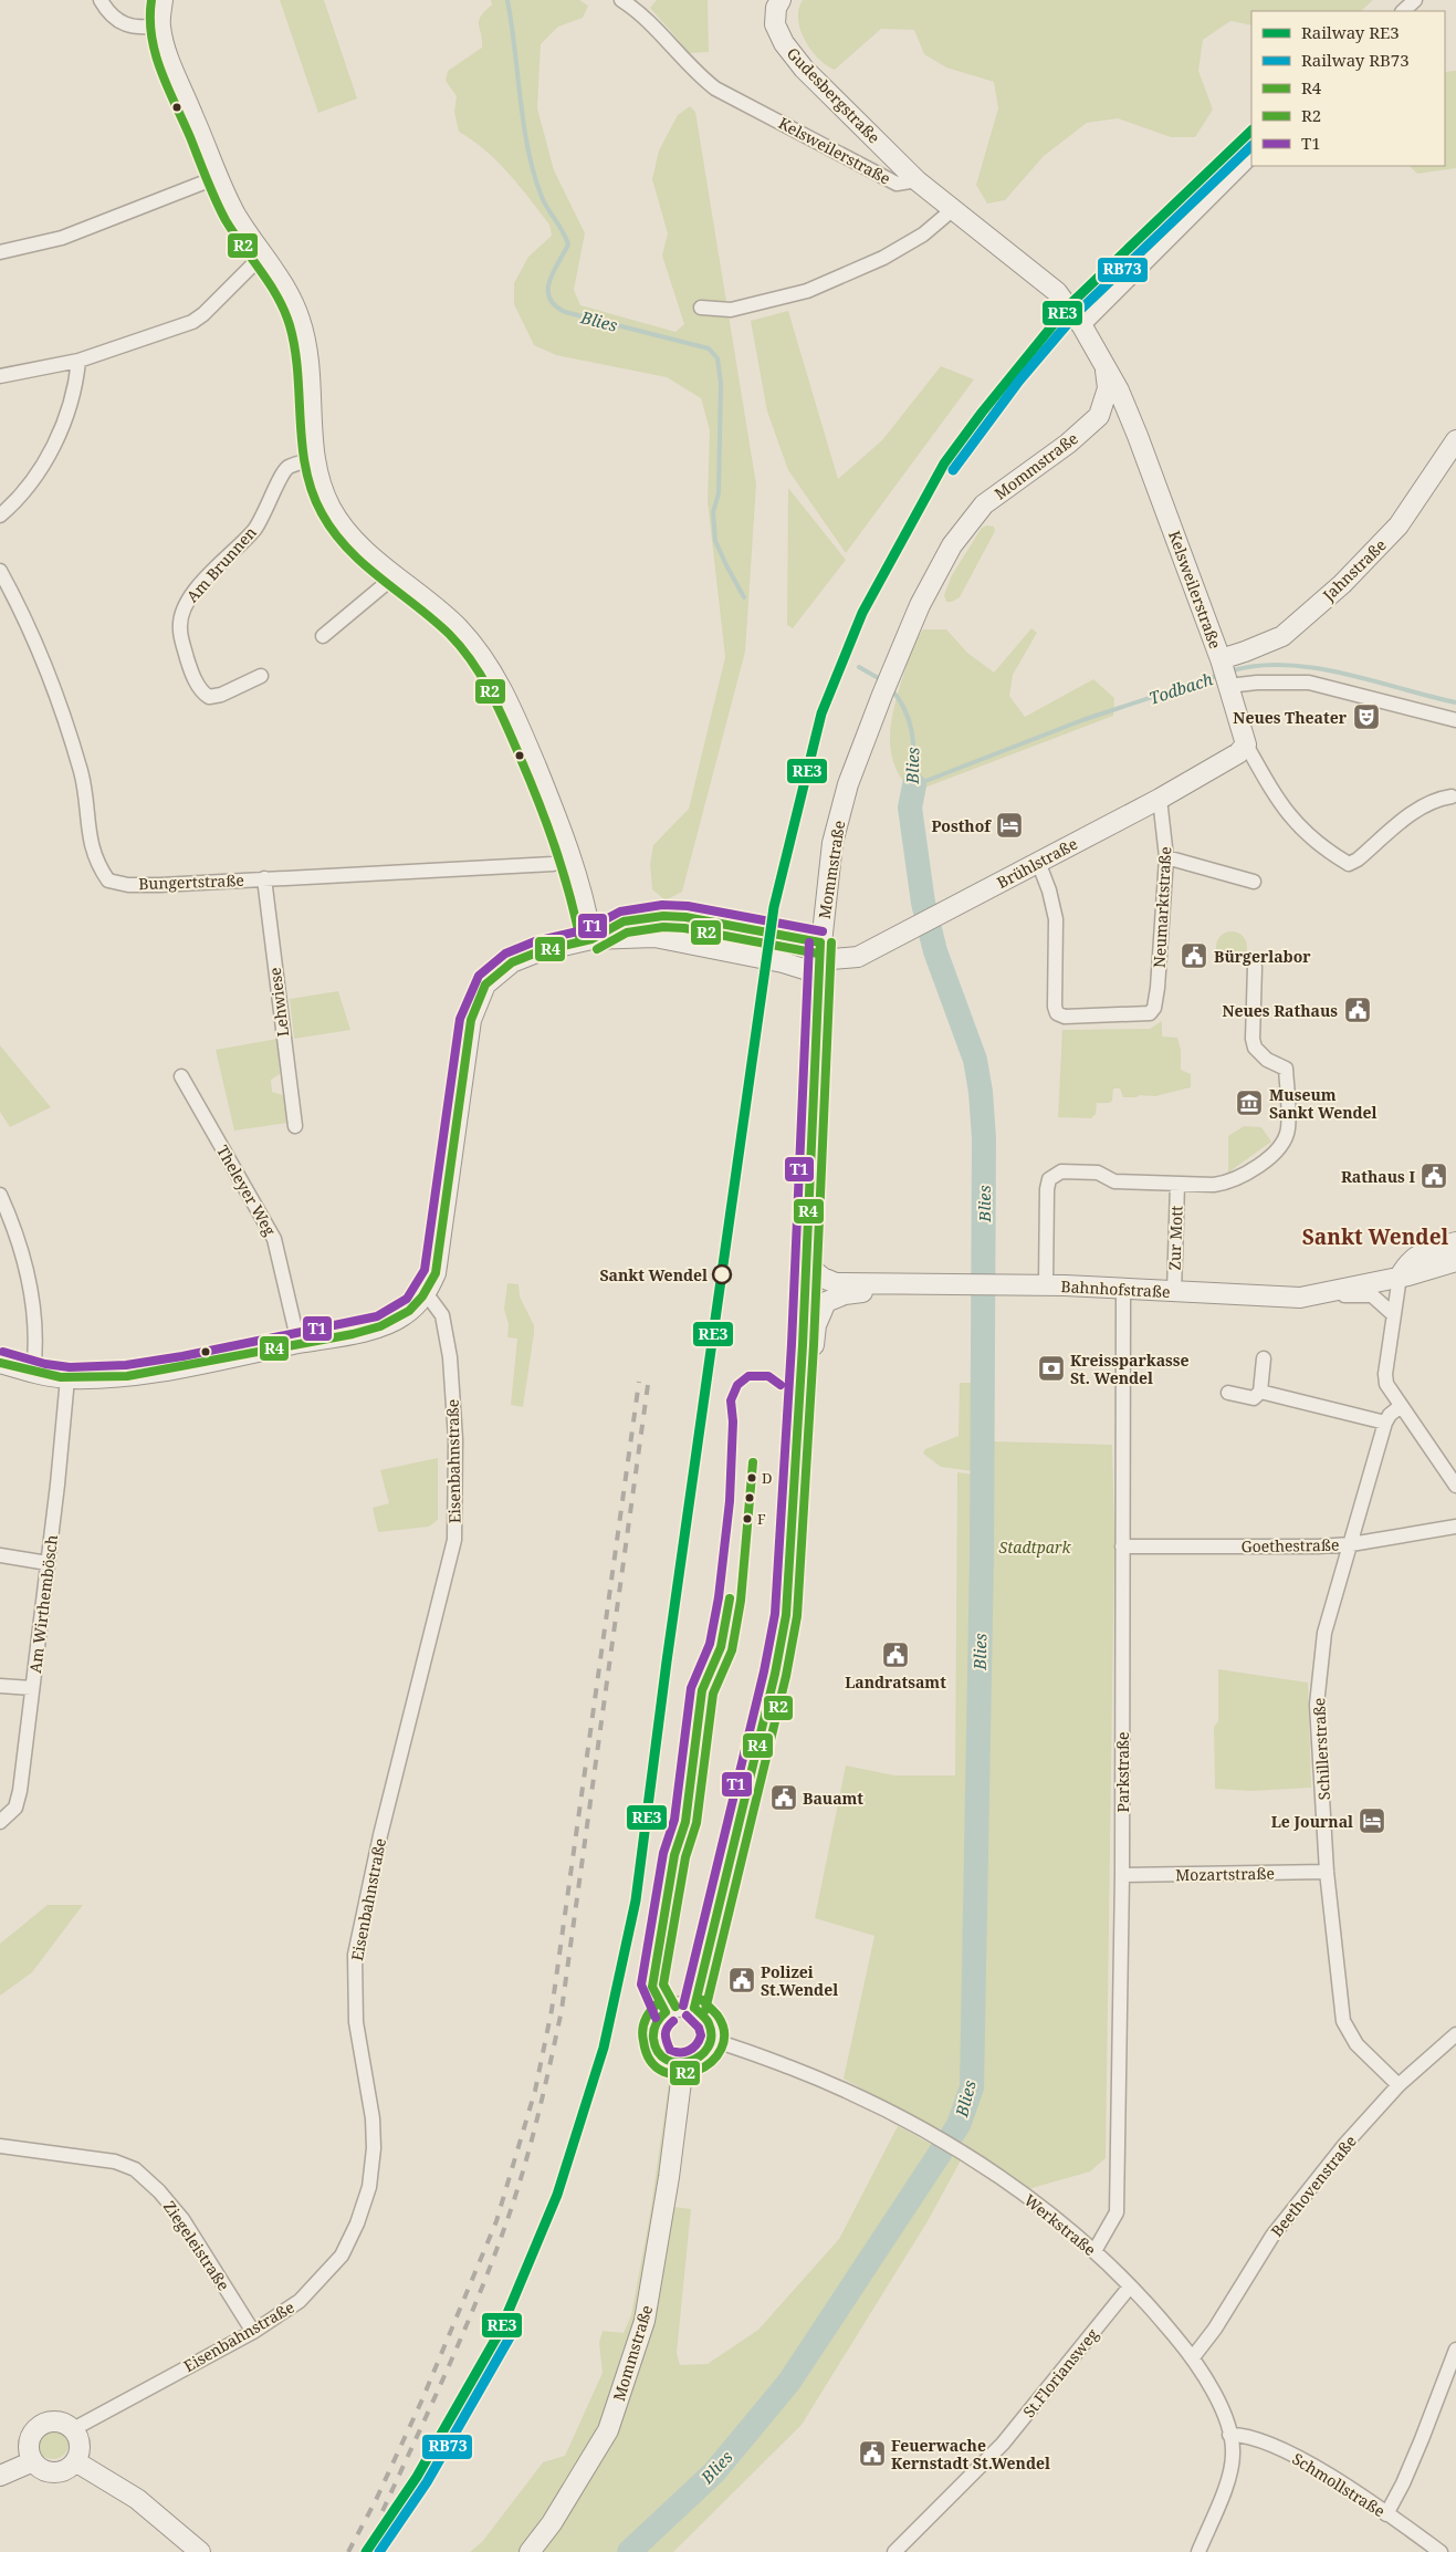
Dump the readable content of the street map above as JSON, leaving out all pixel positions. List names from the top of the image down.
{
  "streets": {
    "main road": [
      "Gudesbergstraße",
      "Kelsweilerstraße",
      "Mommstraße",
      "Jahnstraße",
      "Brühlstraße",
      "Bahnhofstraße"
    ],
    "street": [
      "Am Brunnen",
      "Bungertstraße",
      "Neumarktstraße",
      "Lehwiese",
      "Theleyer Weg",
      "Zur Mott",
      "Eisenbahnstraße",
      "Goethestraße",
      "Am Wirthembösch",
      "Schillerstraße",
      "Parkstraße",
      "Mozartstraße",
      "Beethovenstraße",
      "Werkstraße",
      "Ziegeleistraße",
      "St.Floriansweg",
      "Schmollstraße"
    ]
  },
  "crossings": [
    ["Gudesbergstraße", "Kelsweilerstraße"],
    ["Kelsweilerstraße", "Mommstraße"],
    ["Kelsweilerstraße", "Jahnstraße"],
    ["Kelsweilerstraße", "Brühlstraße"],
    ["Mommstraße", "Brühlstraße"],
    ["Mommstraße", "Bahnhofstraße"],
    ["Mommstraße", "Werkstraße"],
    ["Brühlstraße", "Neumarktstraße"],
    ["Bungertstraße", "Lehwiese"],
    ["Zur Mott", "Bahnhofstraße"],
    ["Bahnhofstraße", "Parkstraße"],
    ["Eisenbahnstraße", "Ziegeleistraße"],
    ["Goethestraße", "Schillerstraße"],
    ["Goethestraße", "Parkstraße"],
    ["Schillerstraße", "Mozartstraße"],
    ["Schillerstraße", "Beethovenstraße"],
    ["Parkstraße", "Mozartstraße"],
    ["Parkstraße", "Werkstraße"],
    ["Beethovenstraße", "Werkstraße"],
    ["Werkstraße", "St.Floriansweg"],
    ["Werkstraße", "Schmollstraße"]
  ],
  "districts": ["Sankt Wendel"],
  "water": ["Blies", "Todbach"],
  "parks": ["Stadtpark"],
  "places": {
    "theatre": ["Neues Theater"],
    "hotel": ["Posthof", "Le Journal"],
    "public building": [
      "Bürgerlabor",
      "Neues Rathaus",
      "Rathaus I",
      "Landratsamt",
      "Bauamt",
      "Polizei St.Wendel",
      "Feuerwache Kernstadt St.Wendel"
    ],
    "museum": ["Museum Sankt Wendel"],
    "other": ["Sankt Wendel", "D", "F"],
    "bank": ["Kreissparkasse St. Wendel"]
  },
  "lines": [
    "transit line R2",
    "rail line RE3",
    "rail line RB73",
    "transit line T1",
    "transit line R4"
  ],
  "legend": [
    "Railway RE3",
    "Railway RB73",
    "R4",
    "R2",
    "T1"
  ]
}
